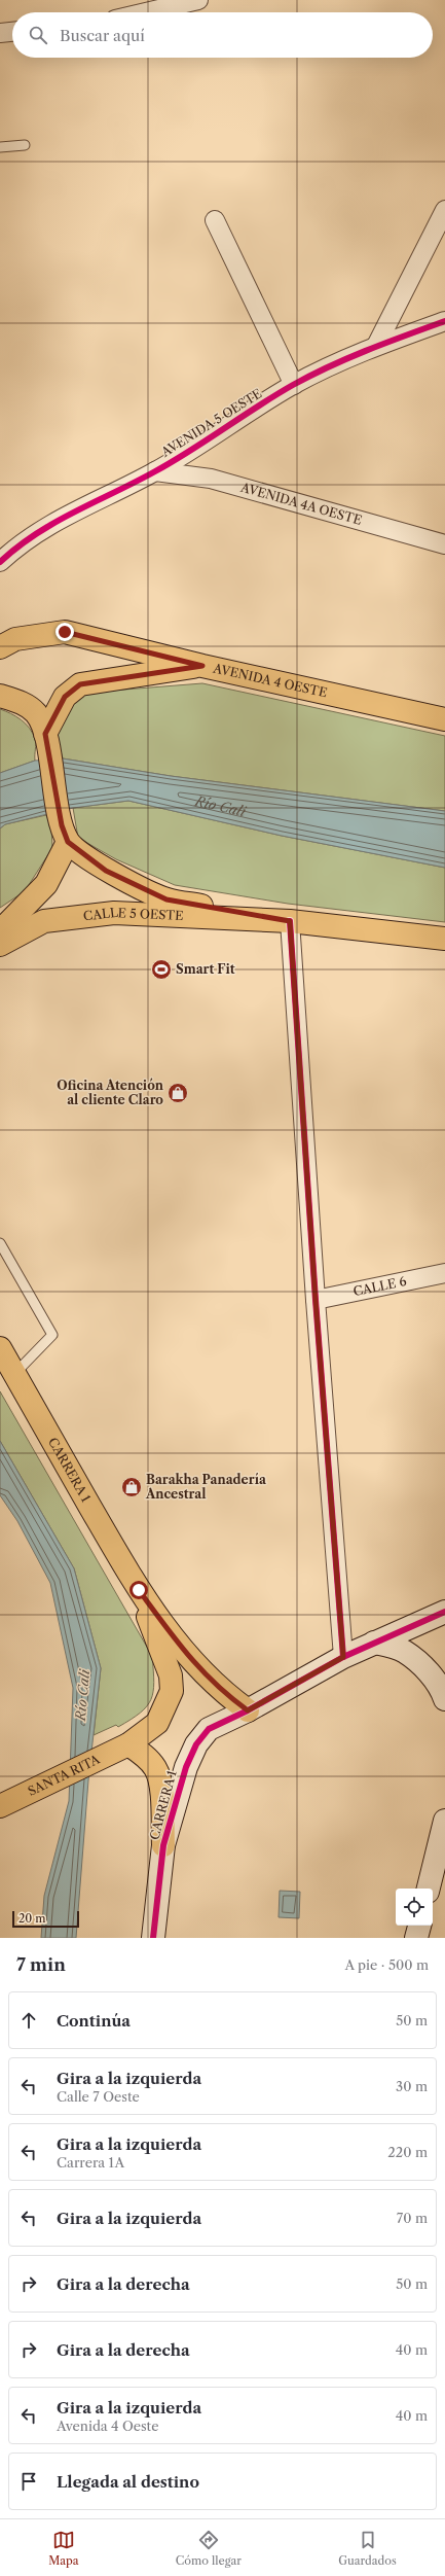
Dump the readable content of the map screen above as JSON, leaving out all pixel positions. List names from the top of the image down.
{
  "streets": {
    "main road": [
      "AVENIDA 4 OESTE",
      "CALLE 5 OESTE",
      "CARRERA 1",
      "SANTA RITA"
    ],
    "street": ["AVENIDA 5 OESTE", "AVENIDA 4A OESTE", "CALLE 6"]
  },
  "crossings": [
    ["AVENIDA 5 OESTE", "AVENIDA 4A OESTE"],
    ["CARRERA 1", "SANTA RITA"]
  ],
  "water": ["Río Cali"],
  "places": {
    "sports": ["Smart Fit"],
    "shop": ["Oficina Atención al cliente Claro", "Barakha Panadería Ancestral"]
  },
  "scale_bar": "20 m",
  "page": {
    "search": "Buscar aquí",
    "scale": "20 m",
    "heading": ["7 min", "A pie · 500 m"],
    "list": [
      ["Continúa", "50 m"],
      ["Gira a la izquierda", "Calle 7 Oeste", "30 m"],
      ["Gira a la izquierda", "Carrera 1A", "220 m"],
      ["Gira a la izquierda", "70 m"],
      ["Gira a la derecha", "50 m"],
      ["Gira a la derecha", "40 m"],
      ["Gira a la izquierda", "Avenida 4 Oeste", "40 m"],
      "Llegada al destino"
    ],
    "nav": ["Mapa", "Cómo llegar", "Guardados"]
  }
}
